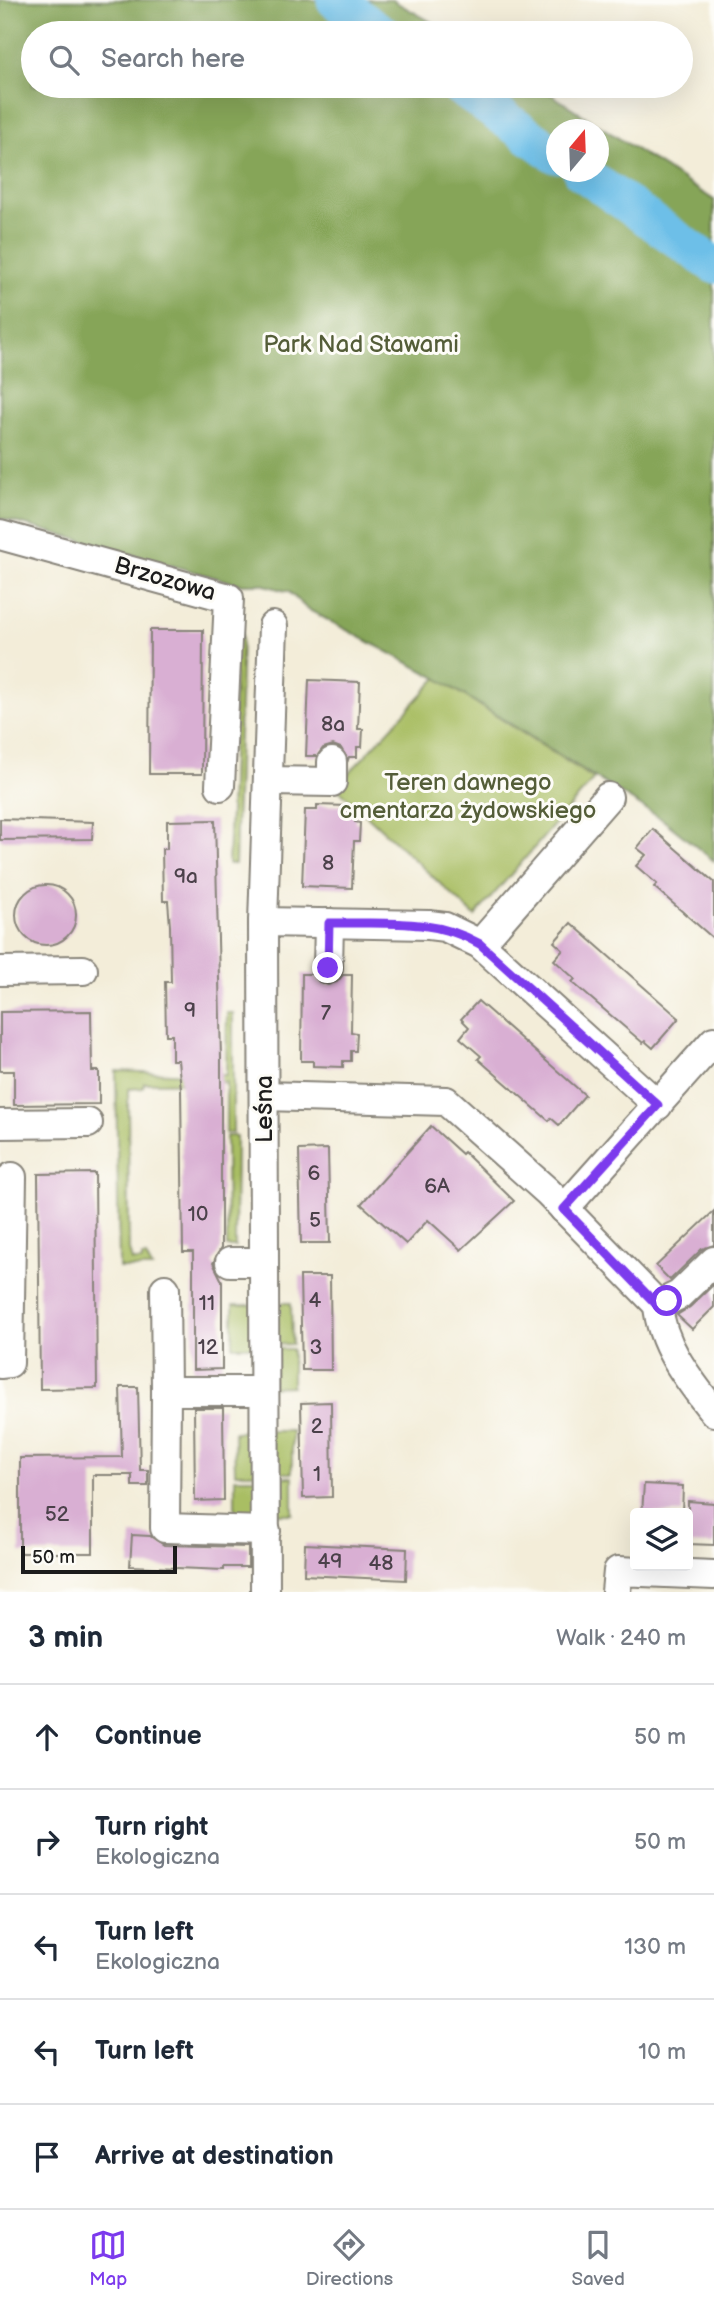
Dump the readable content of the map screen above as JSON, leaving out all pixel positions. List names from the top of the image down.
{
  "streets": {
    "street": ["Brzozowa", "Leśna"]
  },
  "parks": ["Park Nad Stawami", "Teren dawnego cmentarza żydowskiego"],
  "house_numbers": [
    "8a",
    "8",
    "9a",
    "9",
    "7",
    "6",
    "6A",
    "10",
    "5",
    "4",
    "11",
    "12",
    "3",
    "2",
    "1",
    "52",
    "49",
    "48"
  ],
  "scale_bar": "50 m",
  "north": "top",
  "page": {
    "search": "Search here",
    "scale": "50 m",
    "heading": ["3 min", "Walk · 240 m"],
    "list": [
      ["Continue", "50 m"],
      ["Turn right", "Ekologiczna", "50 m"],
      ["Turn left", "Ekologiczna", "130 m"],
      ["Turn left", "10 m"],
      "Arrive at destination"
    ],
    "nav": ["Map", "Directions", "Saved"]
  }
}
